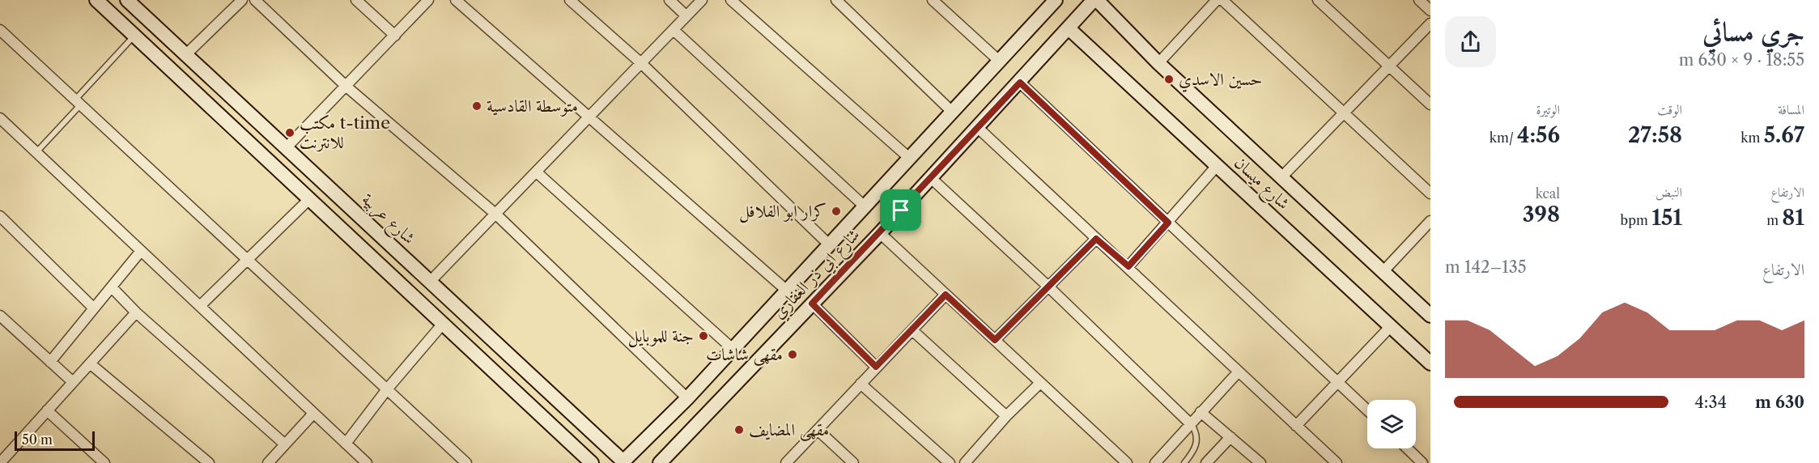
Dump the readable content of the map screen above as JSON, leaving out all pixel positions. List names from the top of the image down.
{
  "streets": {
    "main road": ["شارع ميسان", "شارع عربية", "شارع ابي ذر الغفاري"]
  },
  "crossings": [
    ["شارع ميسان", "شارع ابي ذر الغفاري"],
    ["شارع عربية", "شارع ابي ذر الغفاري"]
  ],
  "places": [
    "حسين الاسدي",
    "متوسطة القادسية",
    "مكتب t-time للانترنت",
    "كرار ابو الفلافل",
    "جنة للموبايل",
    "مقهى شاشات",
    "مقهى المضايف"
  ],
  "scale_bar": "50 m",
  "page": {
    "heading": ["جري مسائي", "18:55 · 9 × 630 m"],
    "stats": [
      ["المسافة", "5.67 km"],
      ["الوقت", "27:58"],
      ["الوتيرة", "4:56 /km"],
      ["الارتفاع", "81 m"],
      ["النبض", "151 bpm"],
      ["kcal", "398"]
    ],
    "chart": ["الارتفاع", "135–142 m"],
    "list": [
      {
        "name": "630 m",
        "note": "4:34"
      }
    ],
    "scale": "50 m"
  }
}
